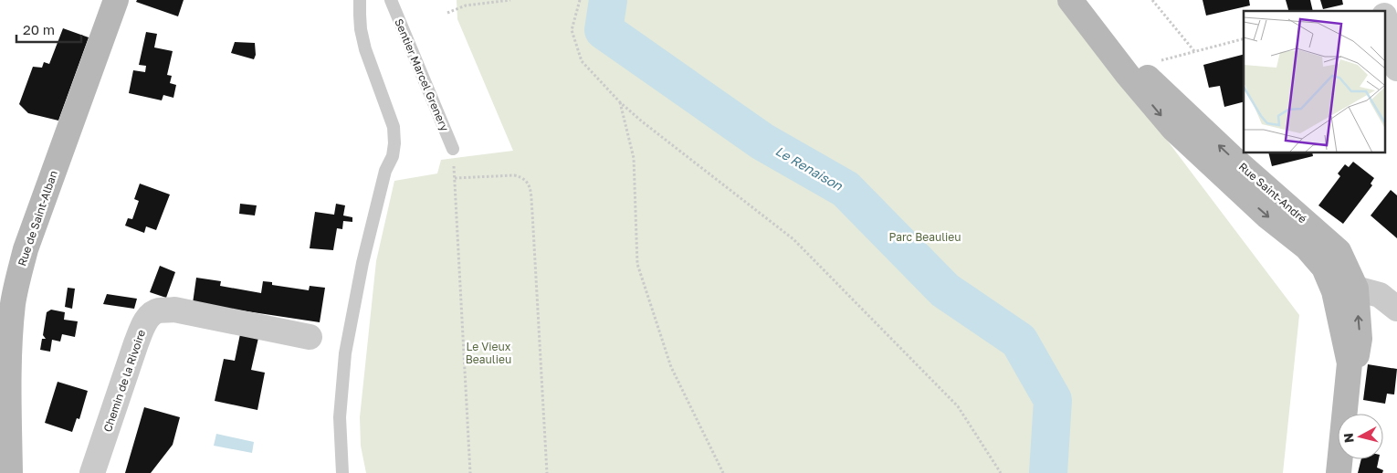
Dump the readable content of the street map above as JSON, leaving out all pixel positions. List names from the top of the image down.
{
  "streets": {
    "street": ["Rue Saint-André", "Rue de Saint-Alban", "Chemin de la Rivoire"],
    "lane": ["Sentier Marcel Grenery"]
  },
  "water": ["Le Renaison"],
  "parks": ["Parc Beaulieu", "Le Vieux Beaulieu"],
  "scale_bar": "20 m",
  "north": "left"
}
